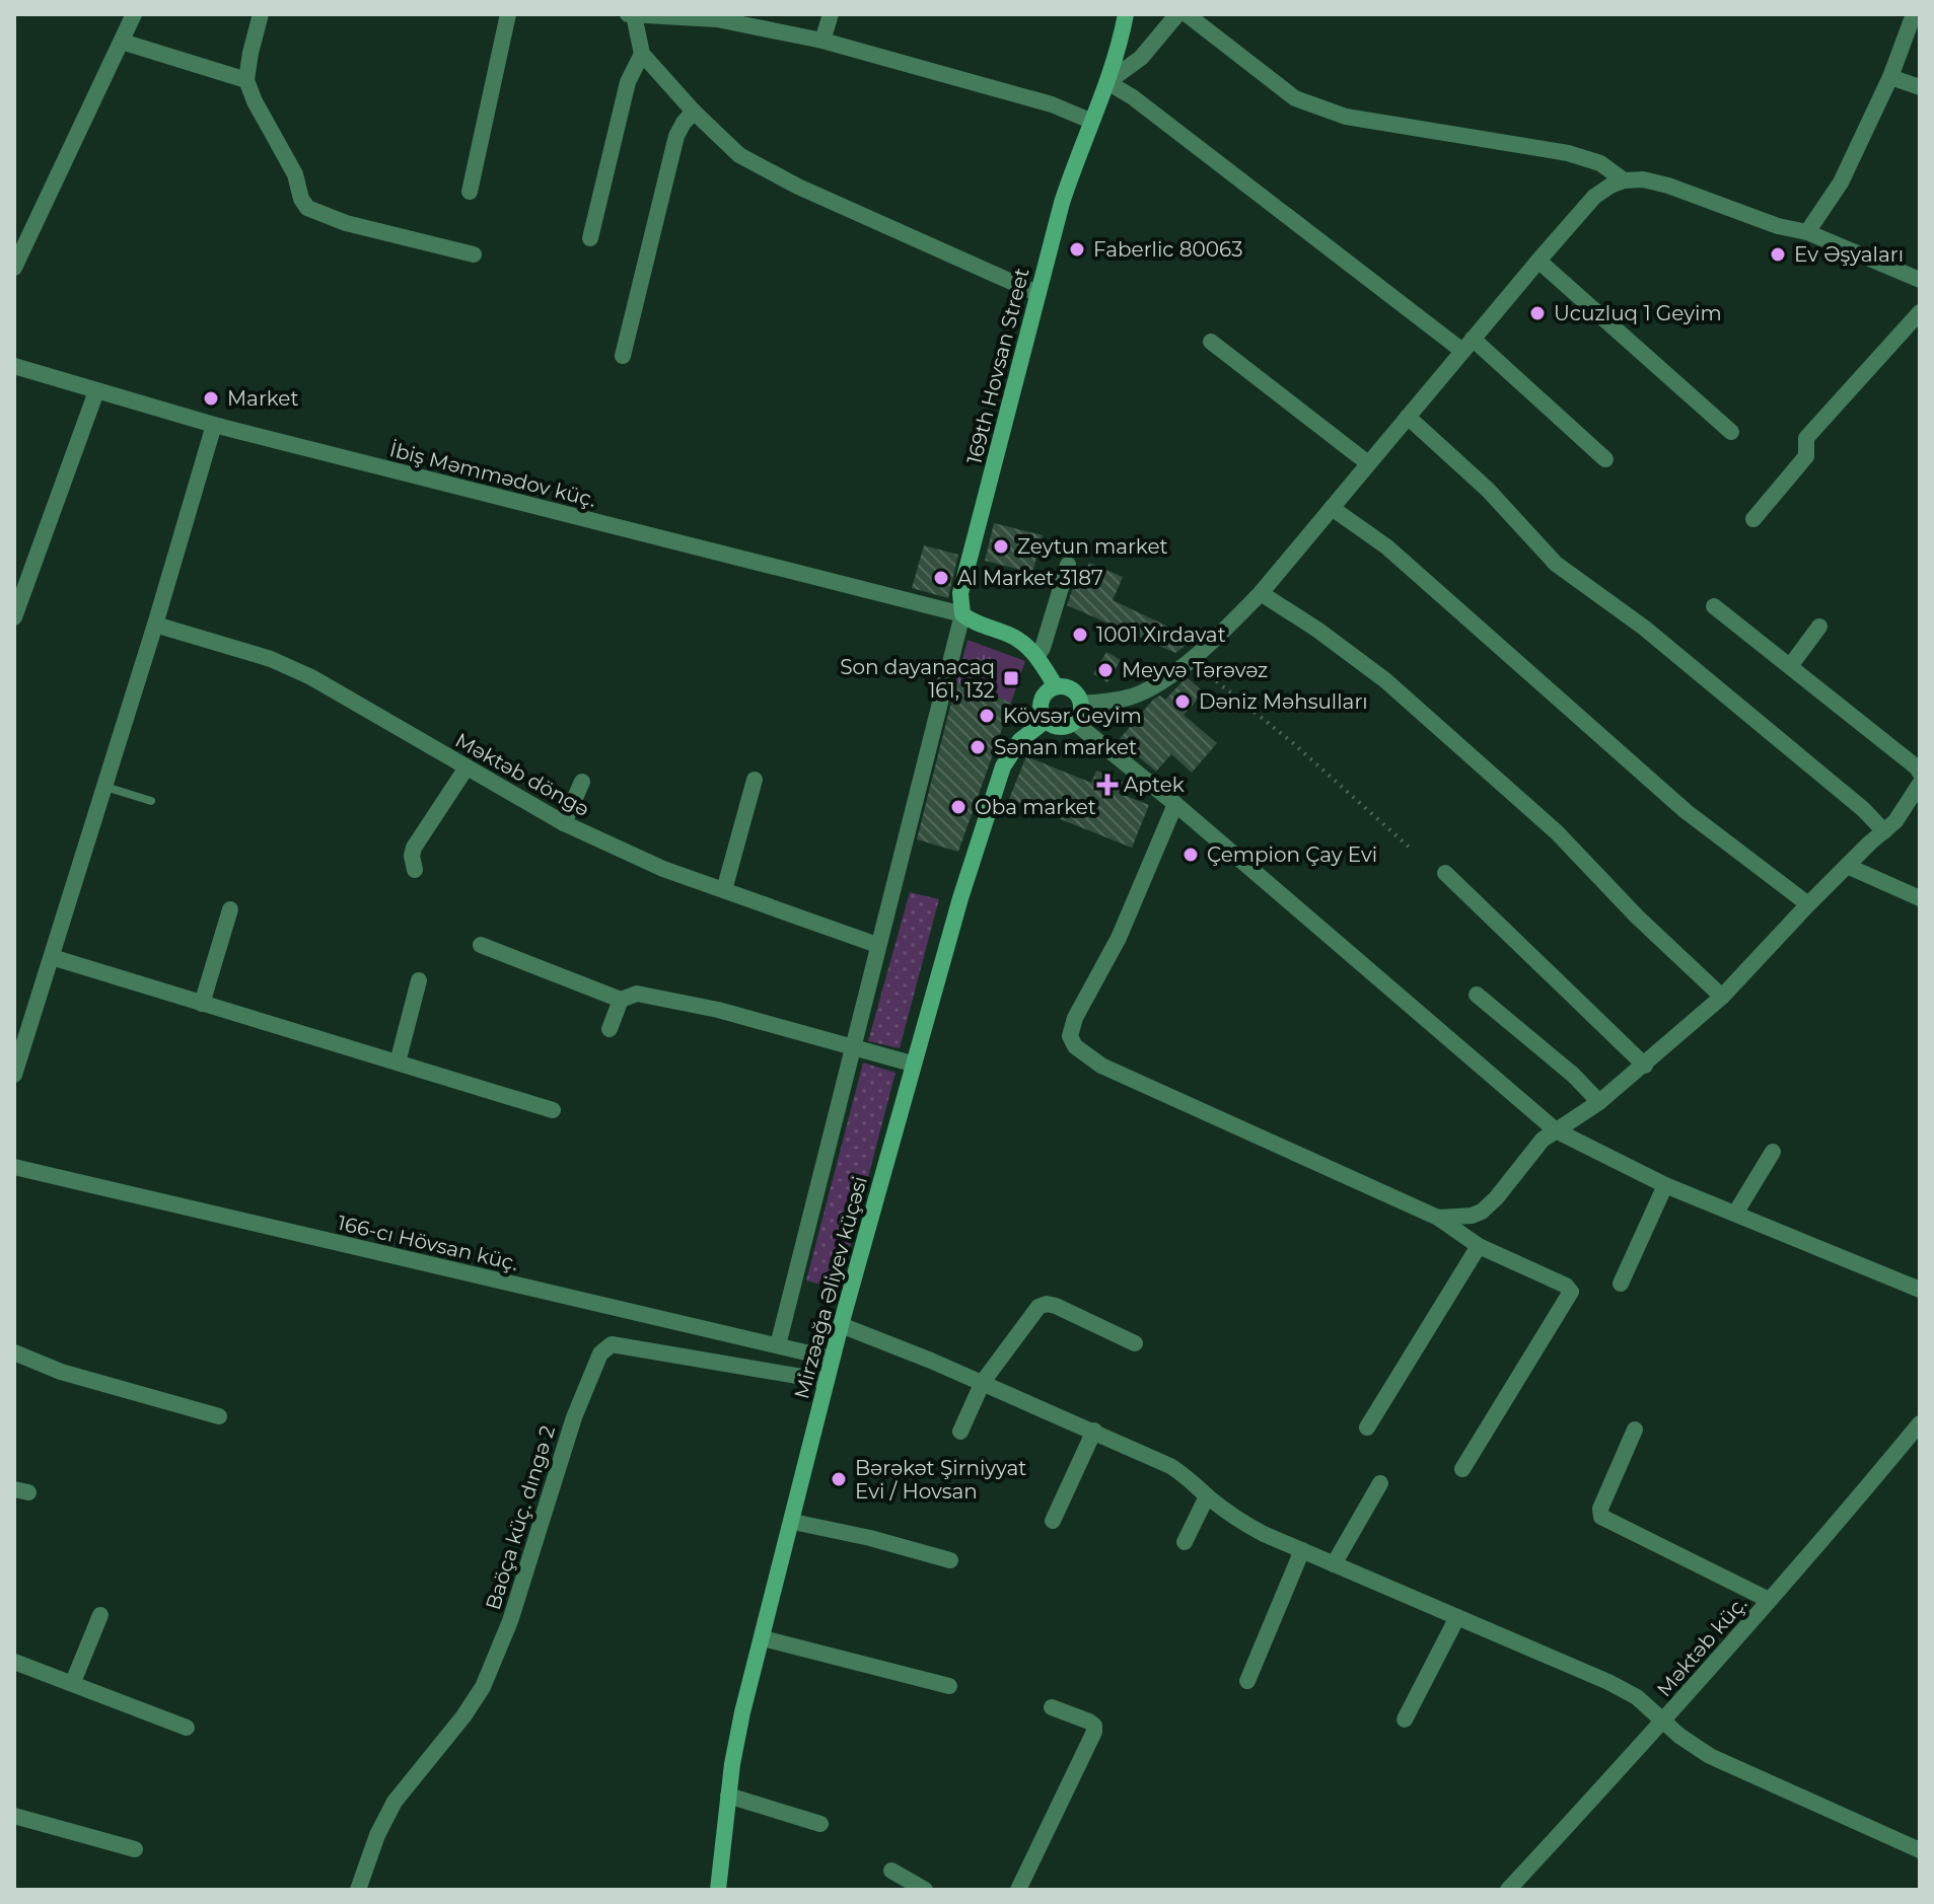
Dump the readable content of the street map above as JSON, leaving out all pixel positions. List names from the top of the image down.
{
  "streets": {
    "street": [
      "169th Hovsan Street",
      "İbiş Məmmədov küç.",
      "Məktəb döngə",
      "166-cı Hövsan küç.",
      "Mirzəağa Əliyev küçəsi",
      "Baöça küç. dıngə 2",
      "Məktəb küç."
    ]
  },
  "crossings": [
    ["169th Hovsan Street", "İbiş Məmmədov küç."],
    ["166-cı Hövsan küç.", "Mirzəağa Əliyev küçəsi"],
    ["Mirzəağa Əliyev küçəsi", "Baöça küç. dıngə 2"]
  ],
  "places": {
    "other": [
      "Faberlic 80063",
      "Ev Əşyaları",
      "Ucuzluq 1 Geyim",
      "Market",
      "Zeytun market",
      "Al Market 3187",
      "1001 Xırdavat",
      "Meyvə Tərəvəz",
      "Dəniz Məhsulları",
      "Kövsər Geyim",
      "Sənan market",
      "Oba market",
      "Çempion Çay Evi",
      "Bərəkət Şirniyyat Evi / Hovsan"
    ],
    "transit": ["Son dayanacaq 161, 132"],
    "health": ["Aptek"]
  }
}
